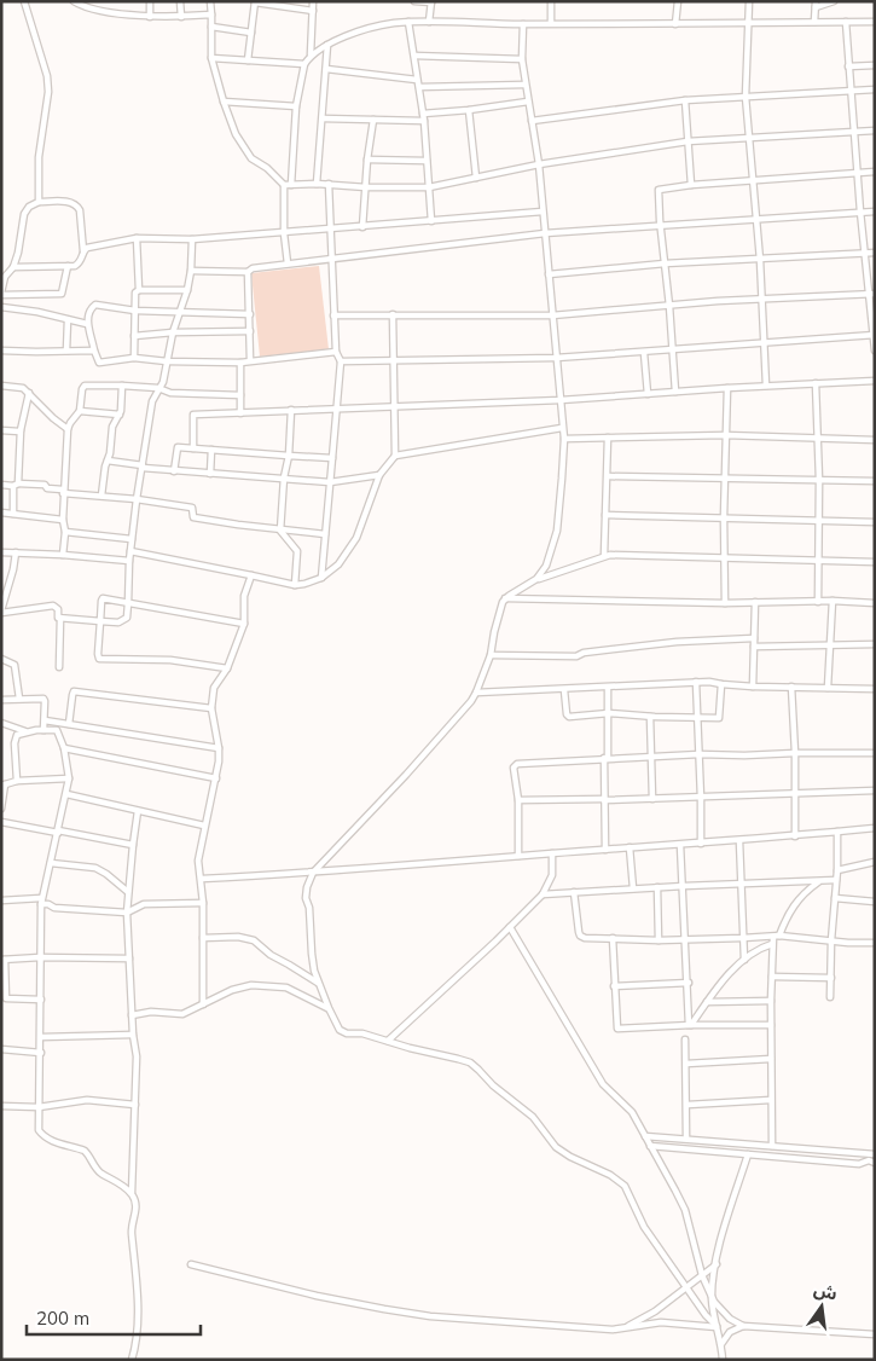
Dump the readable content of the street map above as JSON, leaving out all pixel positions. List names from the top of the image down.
{
  "scale_bar": "200 m",
  "north": "top"
}
